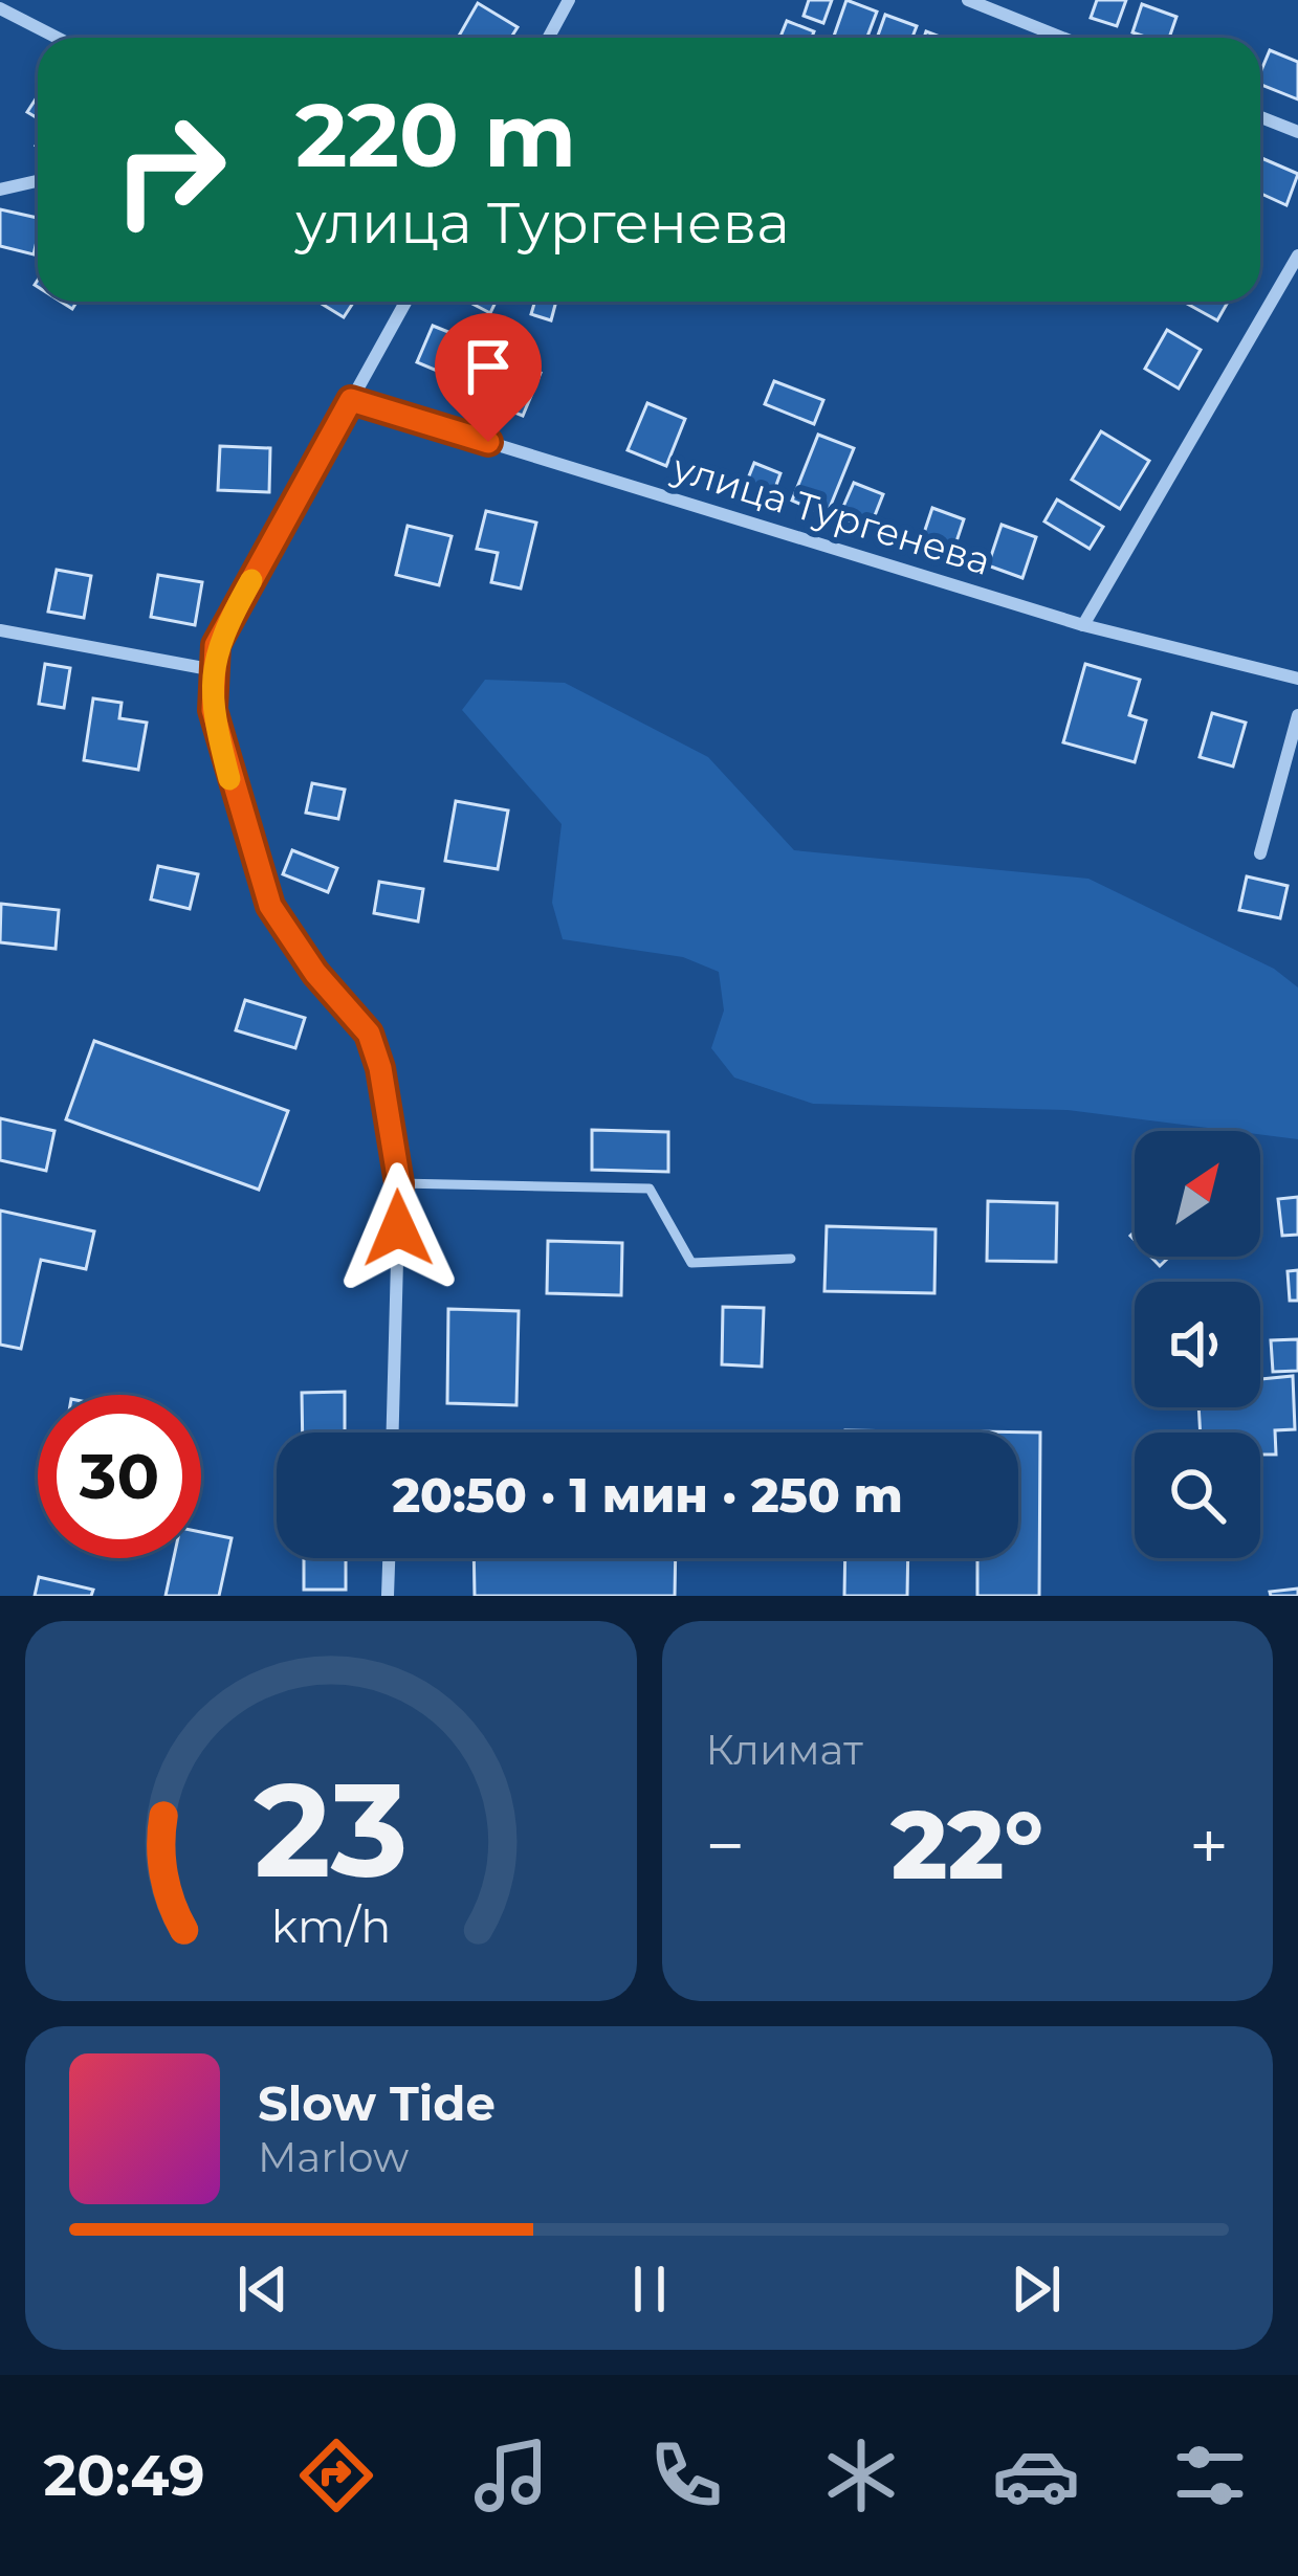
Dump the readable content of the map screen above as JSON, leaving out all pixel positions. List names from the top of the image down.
{
  "streets": {
    "street": ["улица Тургенева"]
  },
  "north": "top right",
  "page": {
    "turn": ["220 m", "улица Тургенева"],
    "limit": "30",
    "trip": "20:50 · 1 мин · 250 m",
    "tile": "Климат",
    "heat": ["−", "22°", "+"],
    "song": ["Slow Tide", "Marlow"],
    "tabs": "20:49",
    "gauge": ["23", "km/h"]
  }
}
